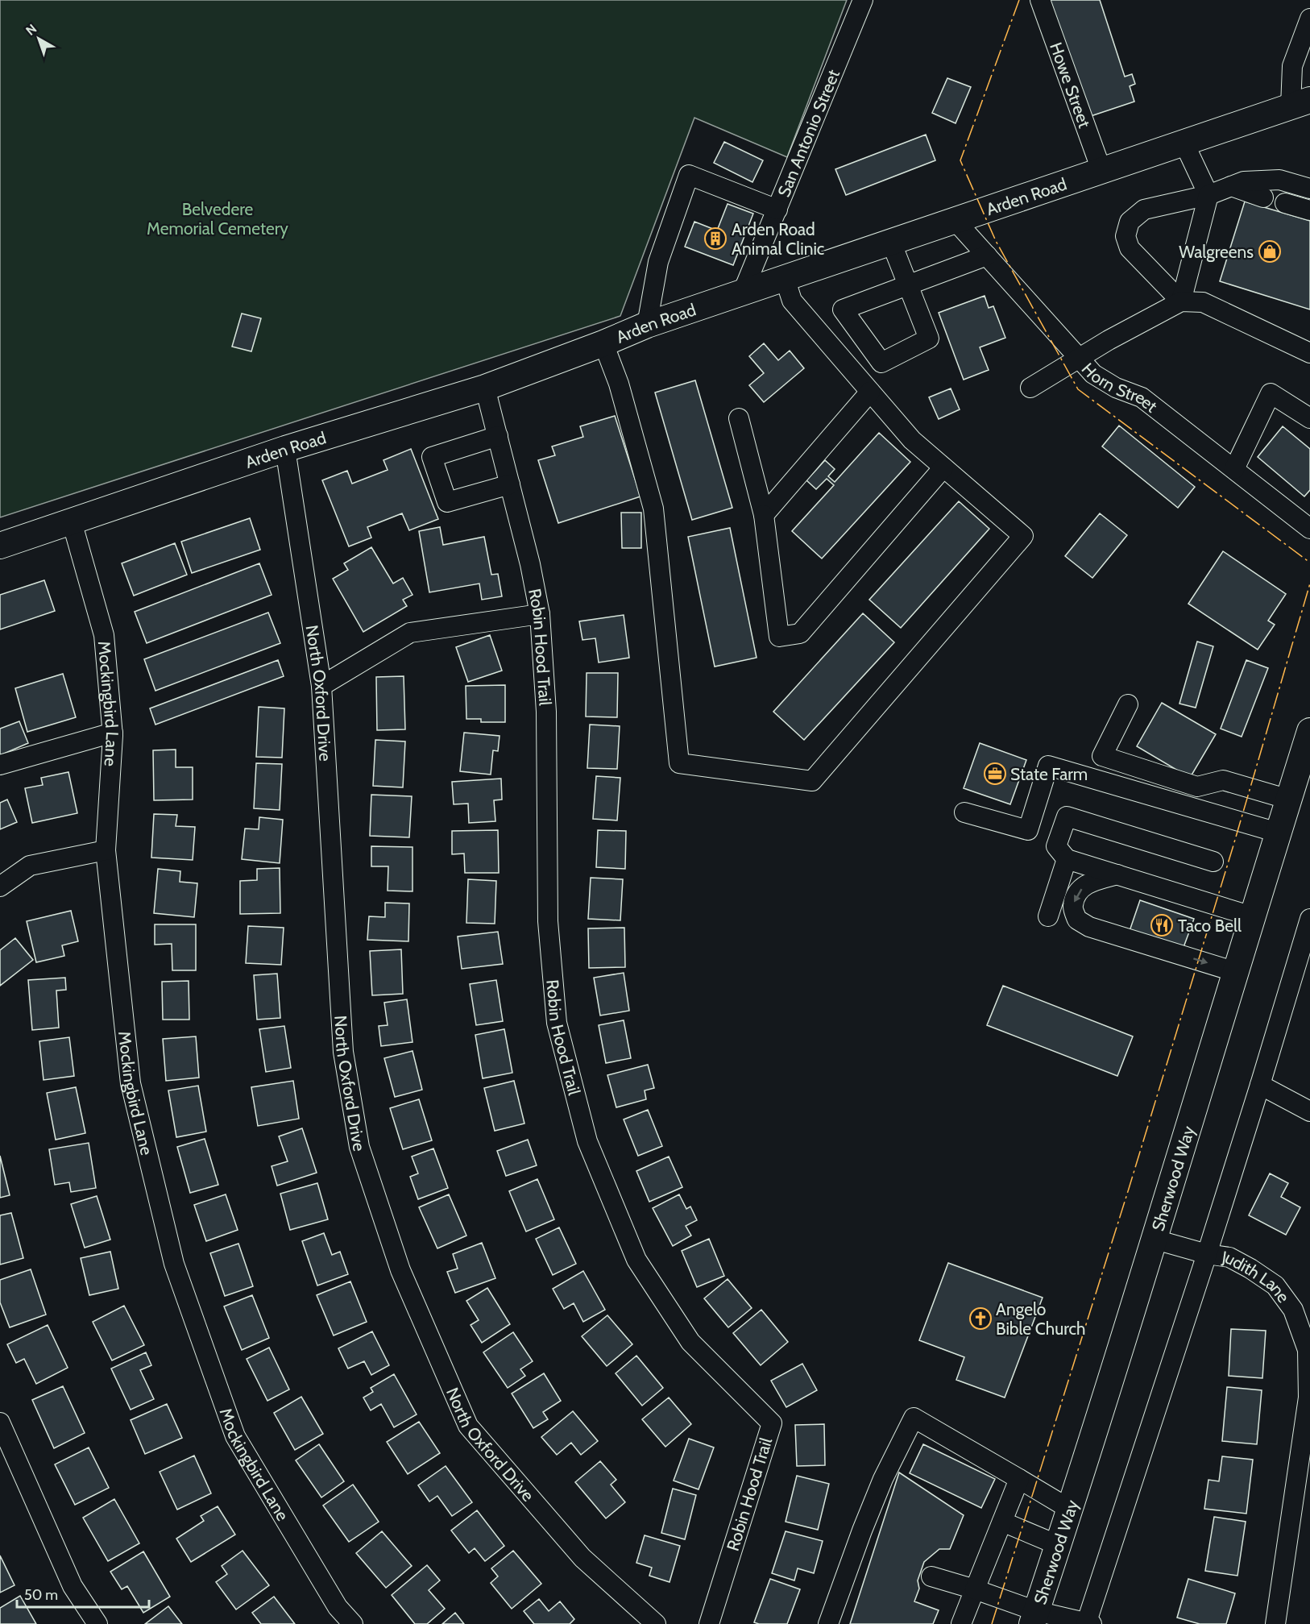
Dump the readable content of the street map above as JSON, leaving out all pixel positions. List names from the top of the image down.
{
  "streets": {
    "main road": ["Arden Road", "Sherwood Way"],
    "street": [
      "Howe Street",
      "San Antonio Street",
      "Horn Street",
      "Robin Hood Trail",
      "North Oxford Drive",
      "Mockingbird Lane",
      "Judith Lane"
    ]
  },
  "crossings": [
    ["Howe Street", "Arden Road"],
    ["San Antonio Street", "Arden Road"],
    ["Arden Road", "Horn Street"],
    ["Arden Road", "Robin Hood Trail"],
    ["Arden Road", "North Oxford Drive"],
    ["Arden Road", "Mockingbird Lane"],
    ["Sherwood Way", "Judith Lane"]
  ],
  "parks": ["Belvedere Memorial Cemetery"],
  "places": {
    "building": ["Arden Road Animal Clinic"],
    "shop": ["Walgreens"],
    "office": ["State Farm"],
    "restaurant": ["Taco Bell"],
    "church": ["Angelo Bible Church"]
  },
  "scale_bar": "50 m",
  "north": "top left"
}
